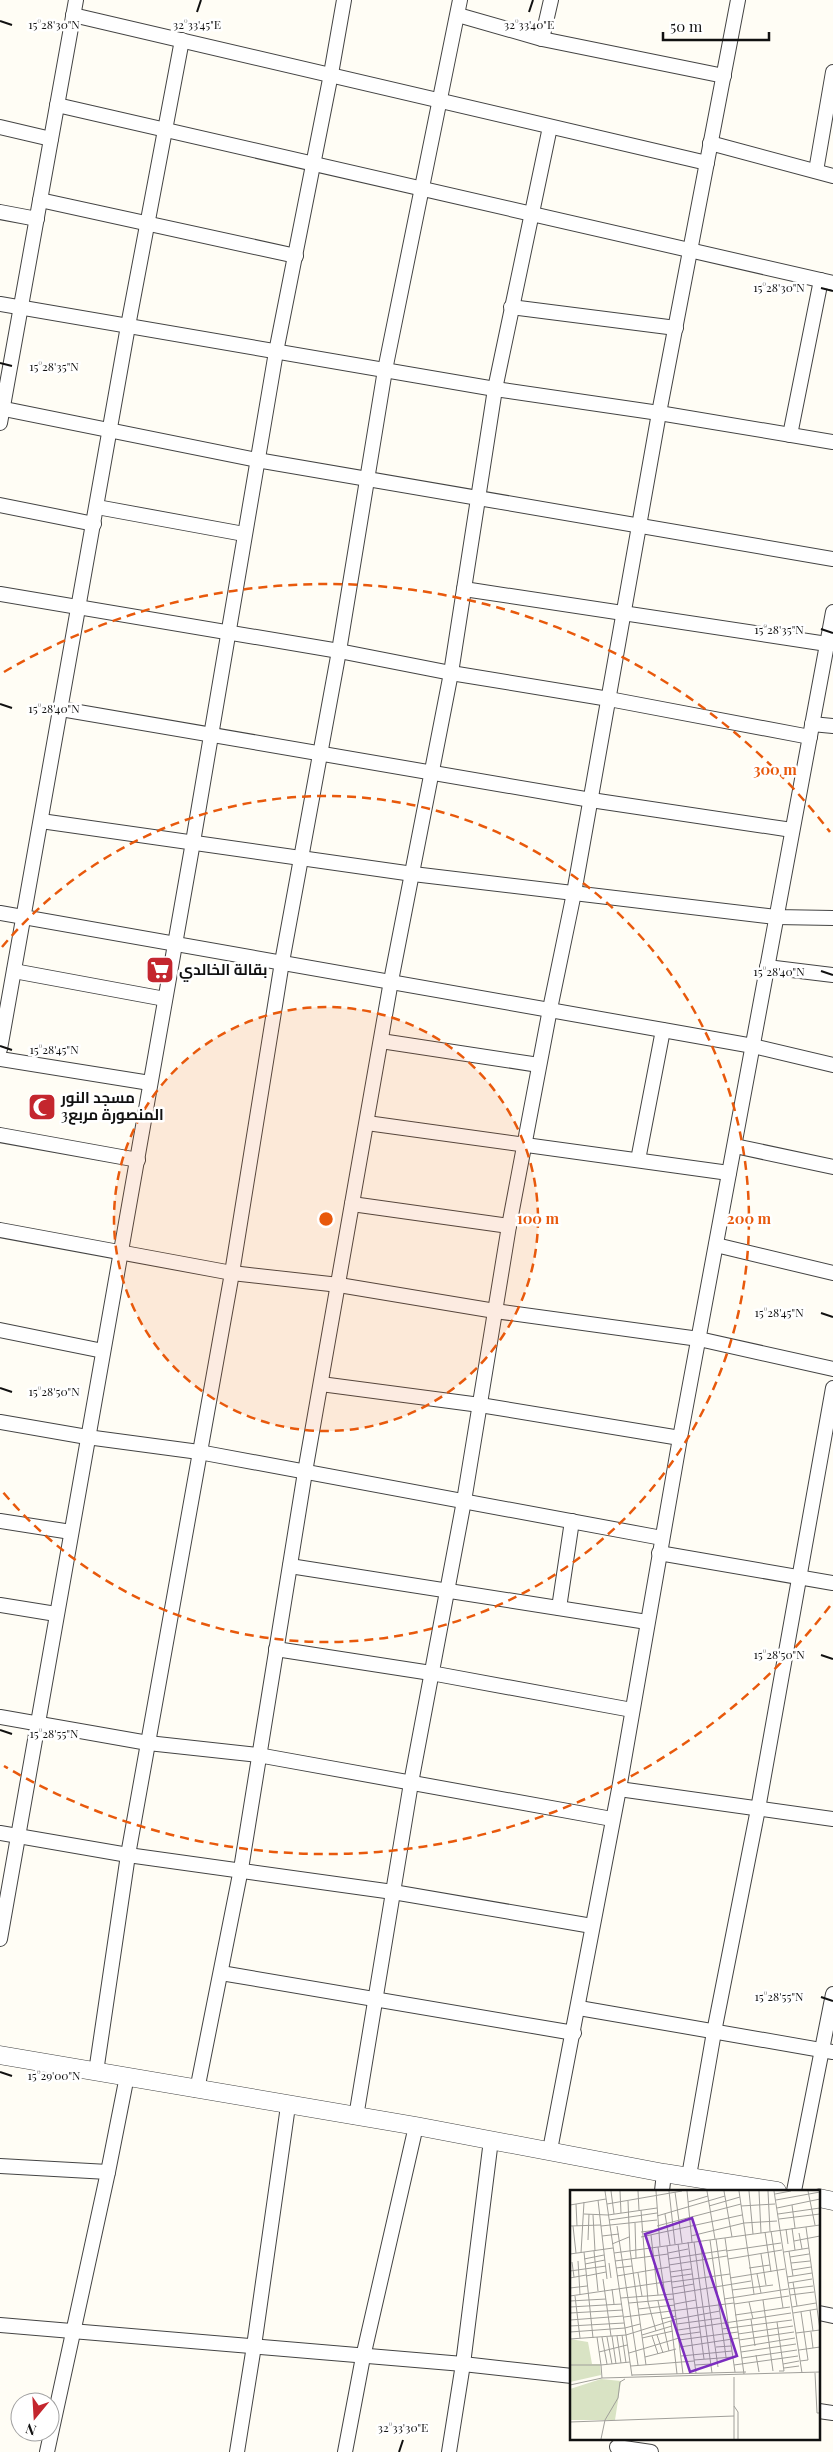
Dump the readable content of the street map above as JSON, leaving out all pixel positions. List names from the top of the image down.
{
  "places": {
    "supermarket": ["بقالة الخالدي"],
    "mosque": ["مسجد النور المنصورة مربع3"]
  },
  "scale_bar": "50 m",
  "north": "bottom",
  "coordinates": [
    "32°33'45\"E",
    "32°33'40\"E",
    "15°28'30\"N",
    "15°28'35\"N",
    "15°28'40\"N",
    "15°28'45\"N",
    "15°28'50\"N",
    "15°28'55\"N",
    "15°29'00\"N",
    "32°33'30\"E"
  ],
  "rings": ["300 m", "100 m", "200 m"]
}
